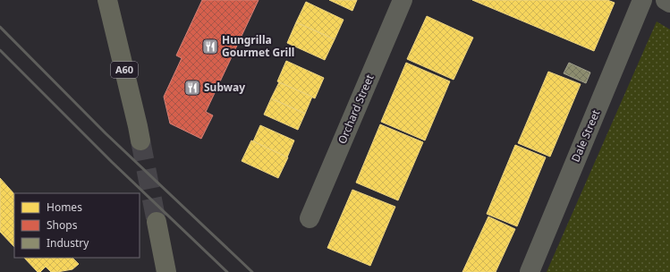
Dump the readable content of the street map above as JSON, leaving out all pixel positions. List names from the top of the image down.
{
  "streets": {
    "highway": ["A60"],
    "street": ["Orchard Street", "Dale Street"]
  },
  "places": {
    "restaurant": ["Hungrilla Gourmet Grill", "Subway"]
  },
  "legend": ["Homes", "Shops", "Industry"]
}
